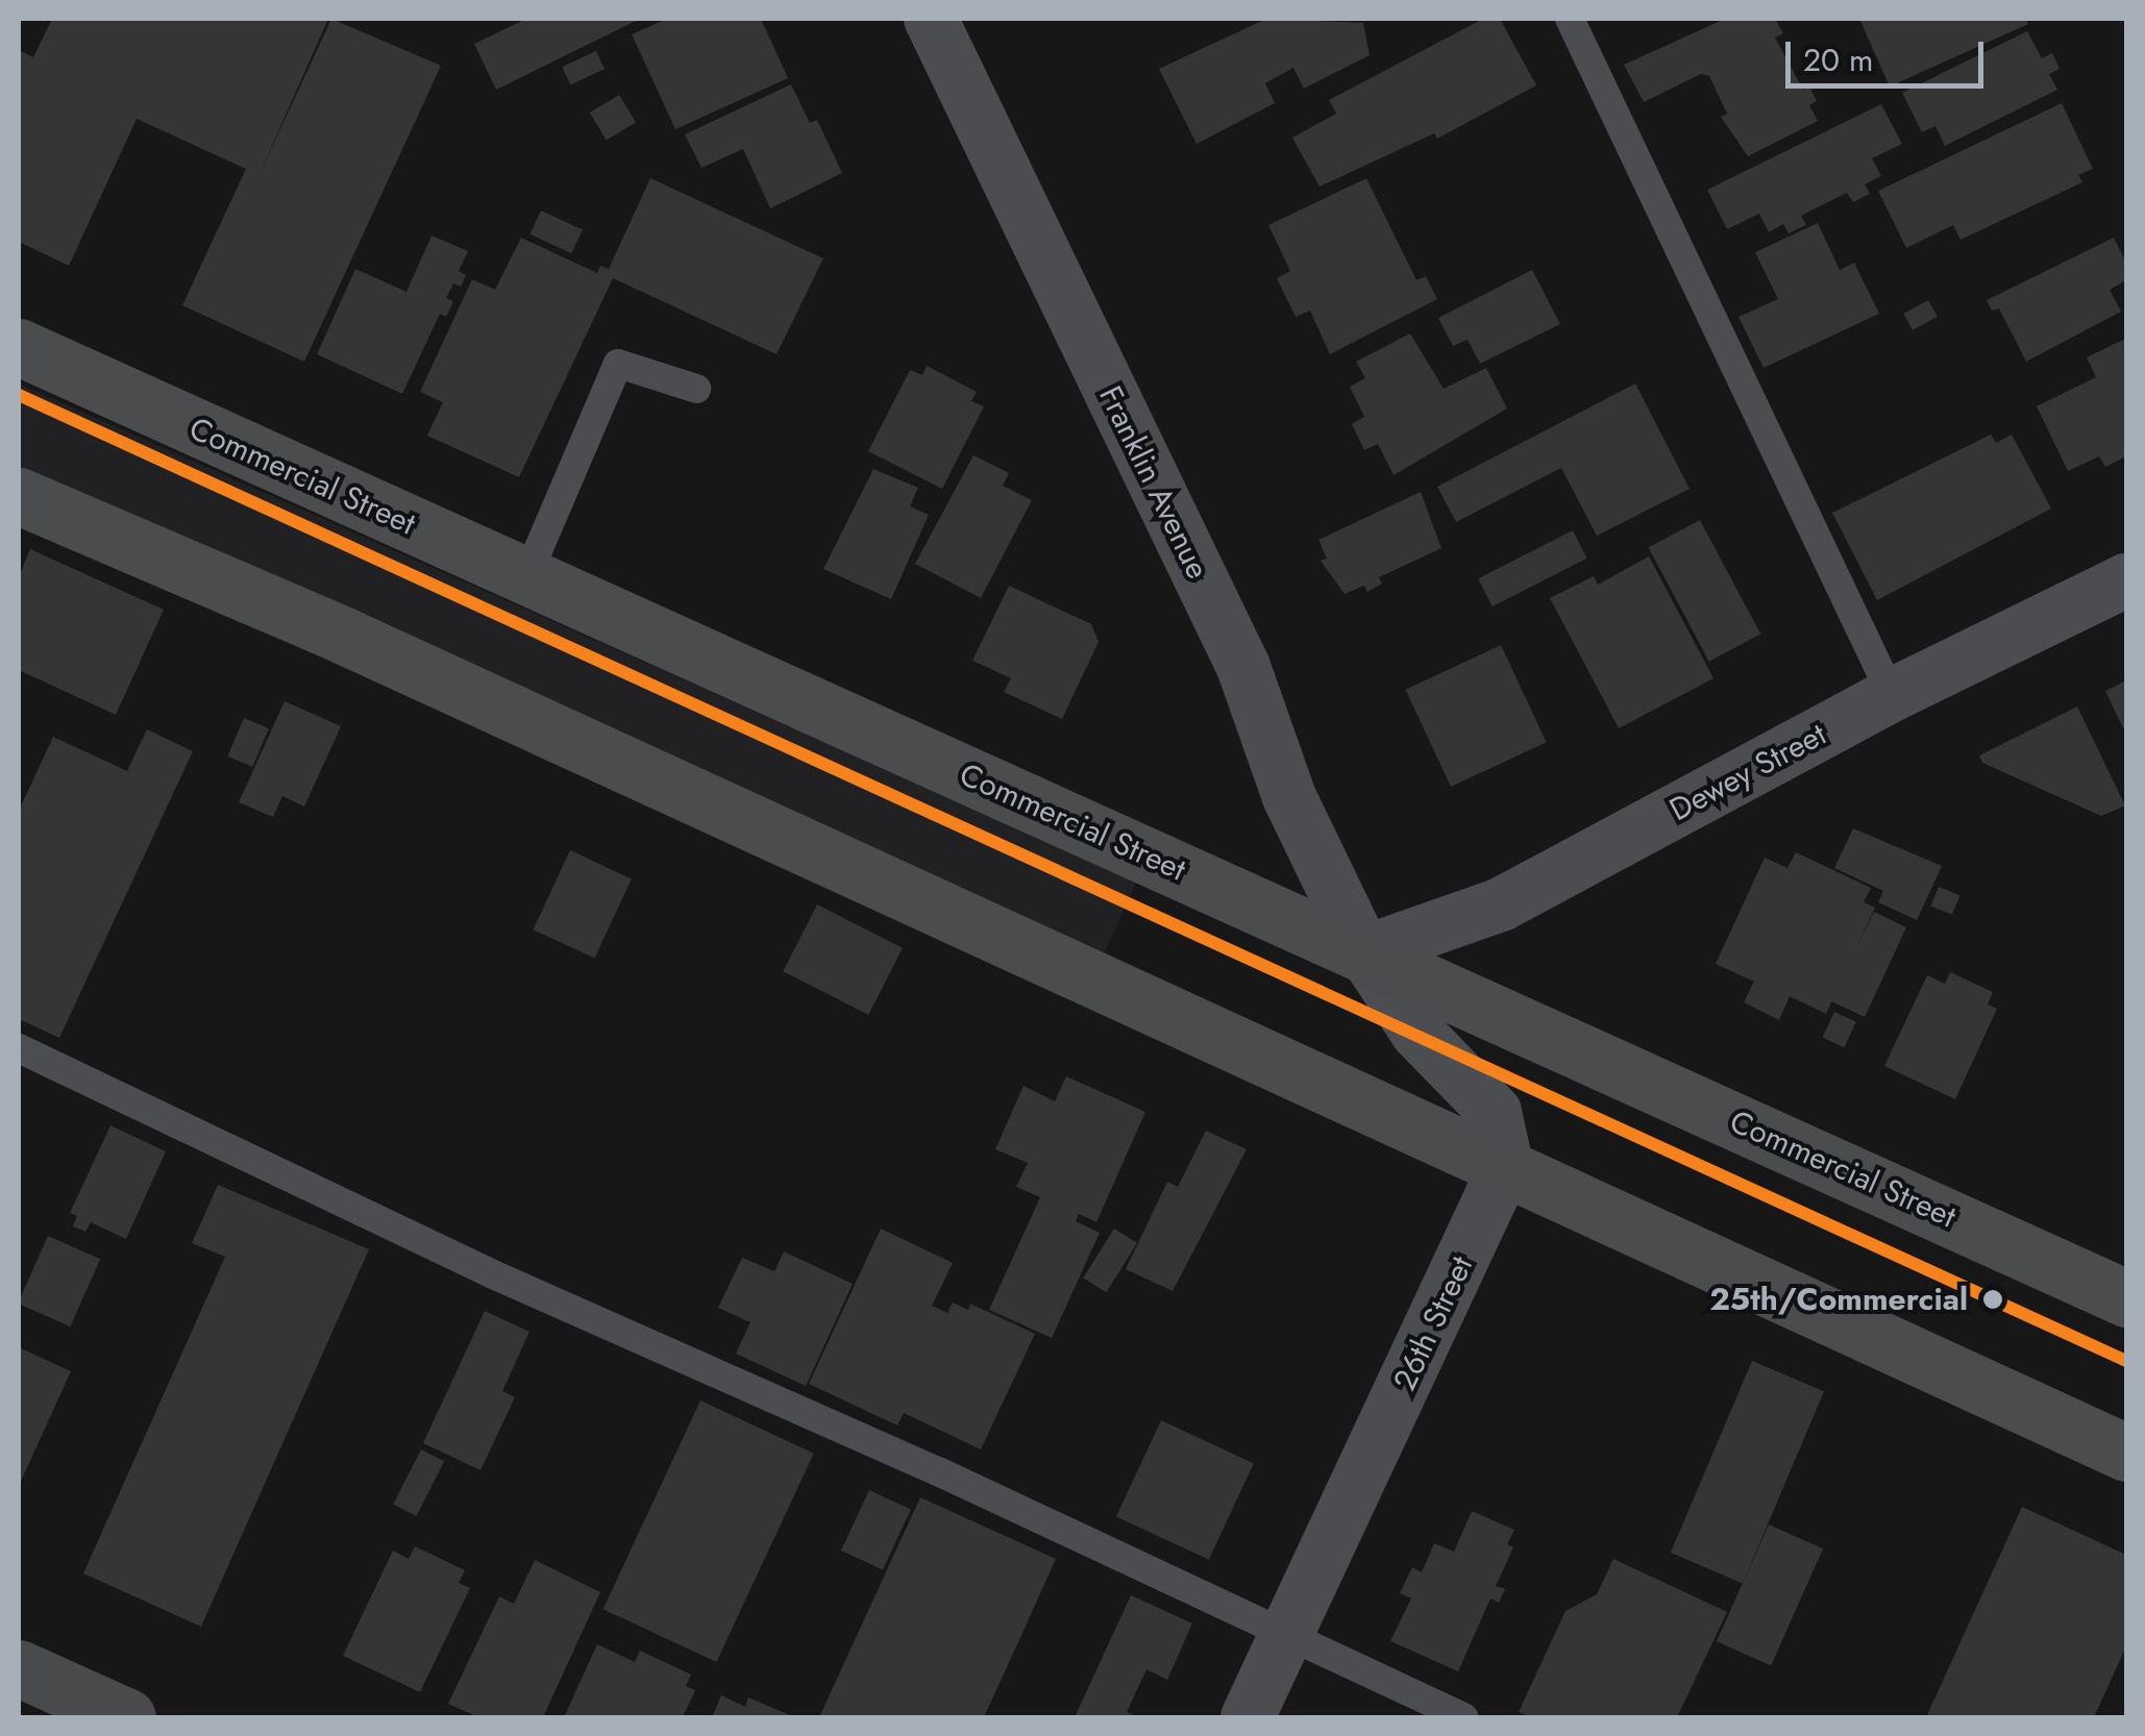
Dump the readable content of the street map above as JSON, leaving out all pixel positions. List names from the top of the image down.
{
  "streets": {
    "main road": ["Commercial Street"],
    "street": ["Franklin Avenue", "Dewey Street", "26th Street"]
  },
  "crossings": [
    ["Commercial Street", "Franklin Avenue"],
    ["Commercial Street", "Dewey Street"],
    ["Franklin Avenue", "Dewey Street"]
  ],
  "places": ["25th/Commercial"],
  "scale_bar": "20 m"
}
